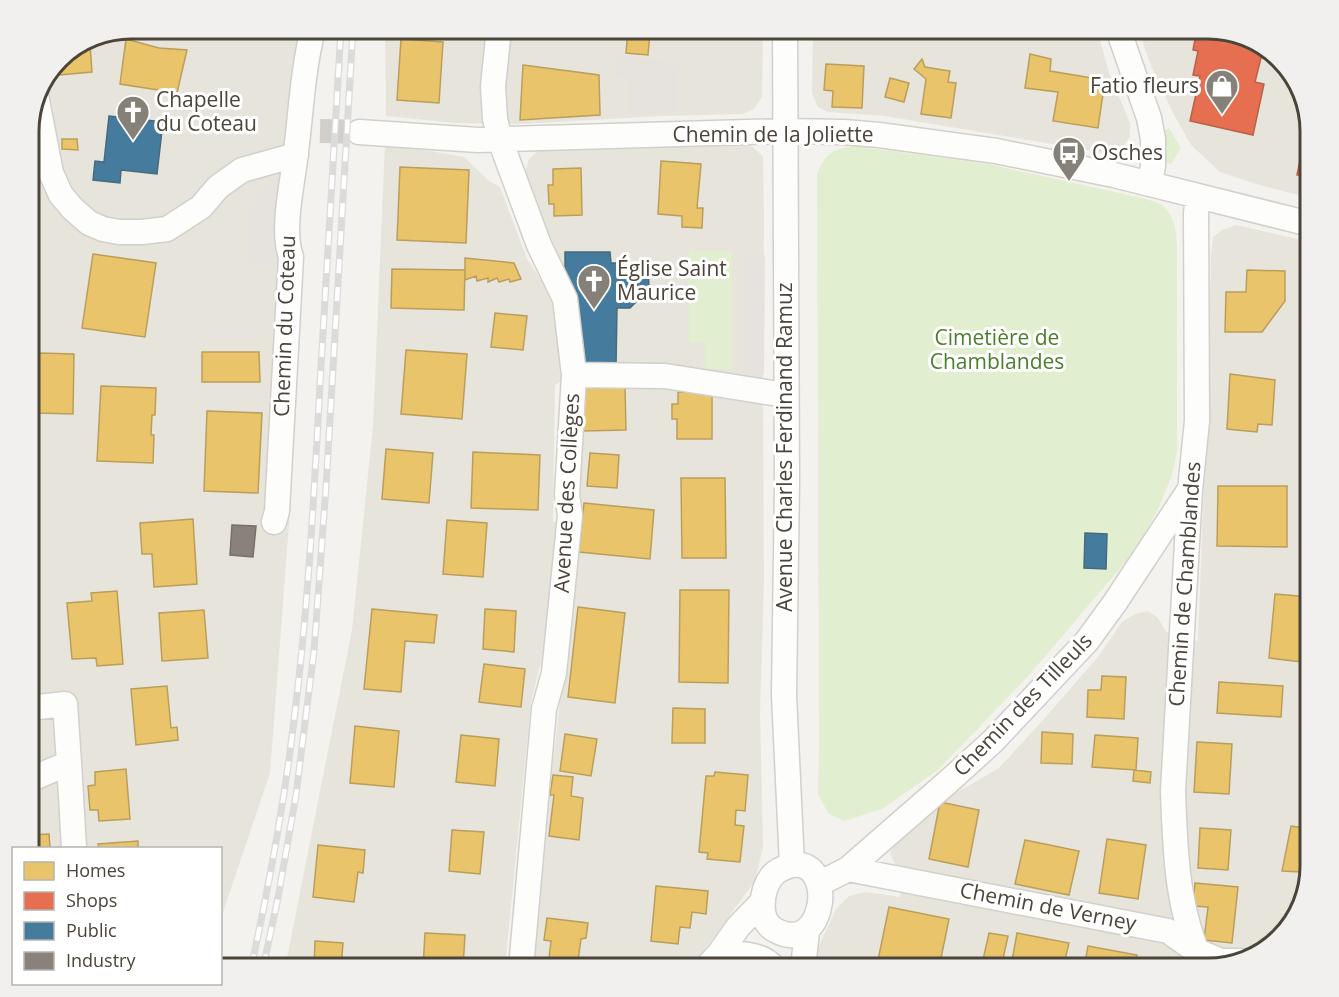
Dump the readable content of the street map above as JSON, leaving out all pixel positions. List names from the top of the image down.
{
  "streets": {
    "street": [
      "Chemin de la Joliette",
      "Chemin du Coteau",
      "Avenue Charles Ferdinand Ramuz",
      "Avenue des Collèges",
      "Chemin de Chamblandes",
      "Chemin des Tilleuls",
      "Chemin de Verney"
    ]
  },
  "crossings": [
    ["Chemin de la Joliette", "Avenue Charles Ferdinand Ramuz"],
    ["Chemin de la Joliette", "Avenue des Collèges"],
    ["Chemin de la Joliette", "Chemin de Chamblandes"],
    ["Avenue Charles Ferdinand Ramuz", "Chemin des Tilleuls"],
    ["Chemin de Chamblandes", "Chemin des Tilleuls"],
    ["Chemin des Tilleuls", "Chemin de Verney"]
  ],
  "parks": ["Cimetière de Chamblandes"],
  "places": {
    "shop": ["Fatio fleurs"],
    "church": ["Chapelle du Coteau", "Église Saint Maurice"],
    "bus stop": ["Osches"]
  },
  "legend": [
    "Homes",
    "Shops",
    "Public",
    "Industry"
  ]
}
